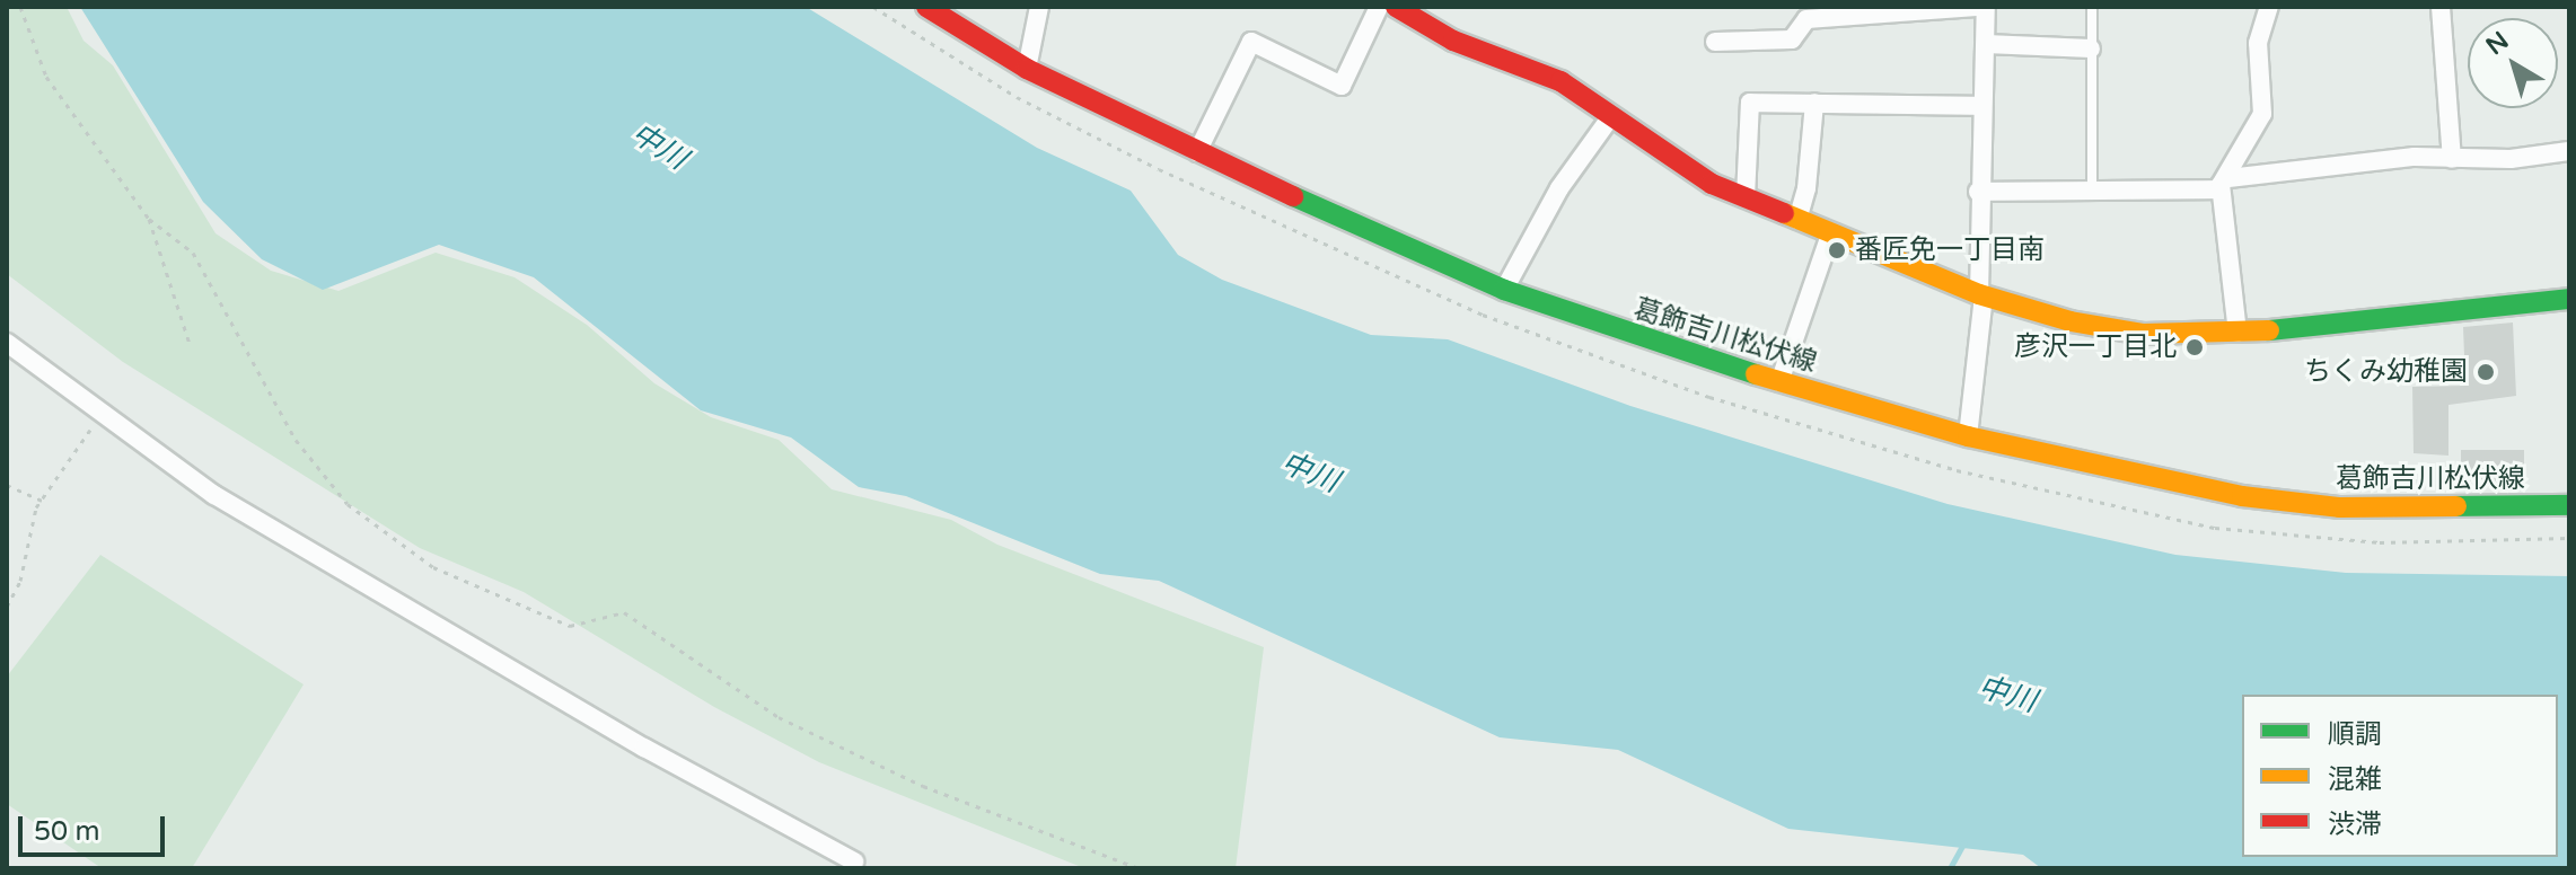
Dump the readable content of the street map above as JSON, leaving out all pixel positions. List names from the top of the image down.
{
  "streets": {
    "main road": ["葛飾吉川松伏線"]
  },
  "water": ["中川"],
  "places": ["番匠免一丁目南", "彦沢一丁目北", "ちくみ幼稚園"],
  "legend": ["順調", "混雑", "渋滞"],
  "scale_bar": "50 m",
  "north": "top left"
}
